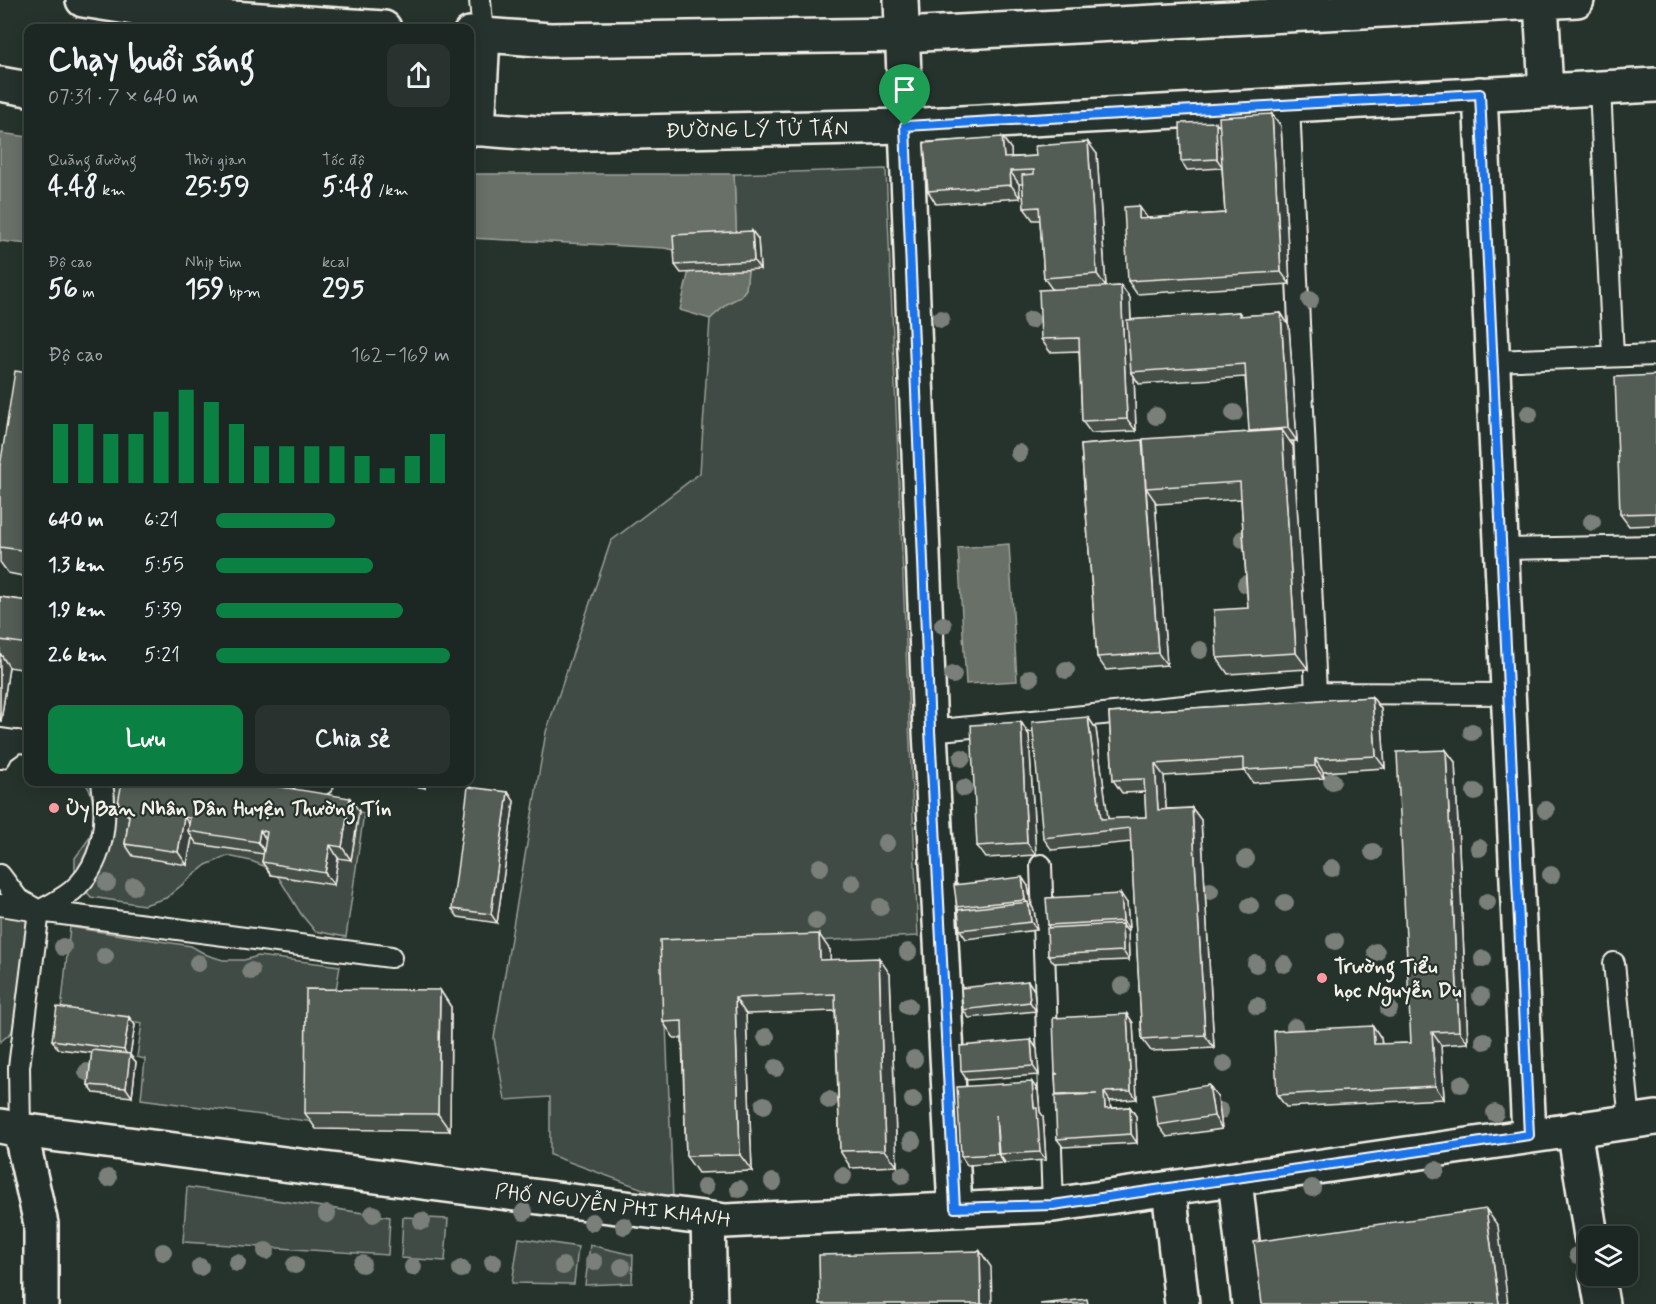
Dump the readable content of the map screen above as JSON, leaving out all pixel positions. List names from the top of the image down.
{
  "streets": {
    "street": ["ĐƯỜNG LÝ TỬ TẤN", "PHỐ NGUYỄN PHI KHANH"]
  },
  "places": ["Ủy Ban Nhân Dân Huyện Thường Tín", "Trường Tiểu học Nguyễn Du"],
  "page": {
    "heading": ["Chạy buổi sáng", "07:31 · 7 × 640 m"],
    "stats": [
      ["Quãng đường", "4.48 km"],
      ["Thời gian", "25:59"],
      ["Tốc độ", "5:48 /km"],
      ["Độ cao", "56 m"],
      ["Nhịp tim", "159 bpm"],
      ["kcal", "295"]
    ],
    "chart": ["Độ cao", "162–169 m"],
    "list": [
      {
        "name": "640 m",
        "note": "6:21"
      },
      {
        "name": "1.3 km",
        "note": "5:55"
      },
      {
        "name": "1.9 km",
        "note": "5:39"
      },
      {
        "name": "2.6 km",
        "note": "5:21"
      }
    ],
    "buttons": ["Lưu", "Chia sẻ"]
  }
}
